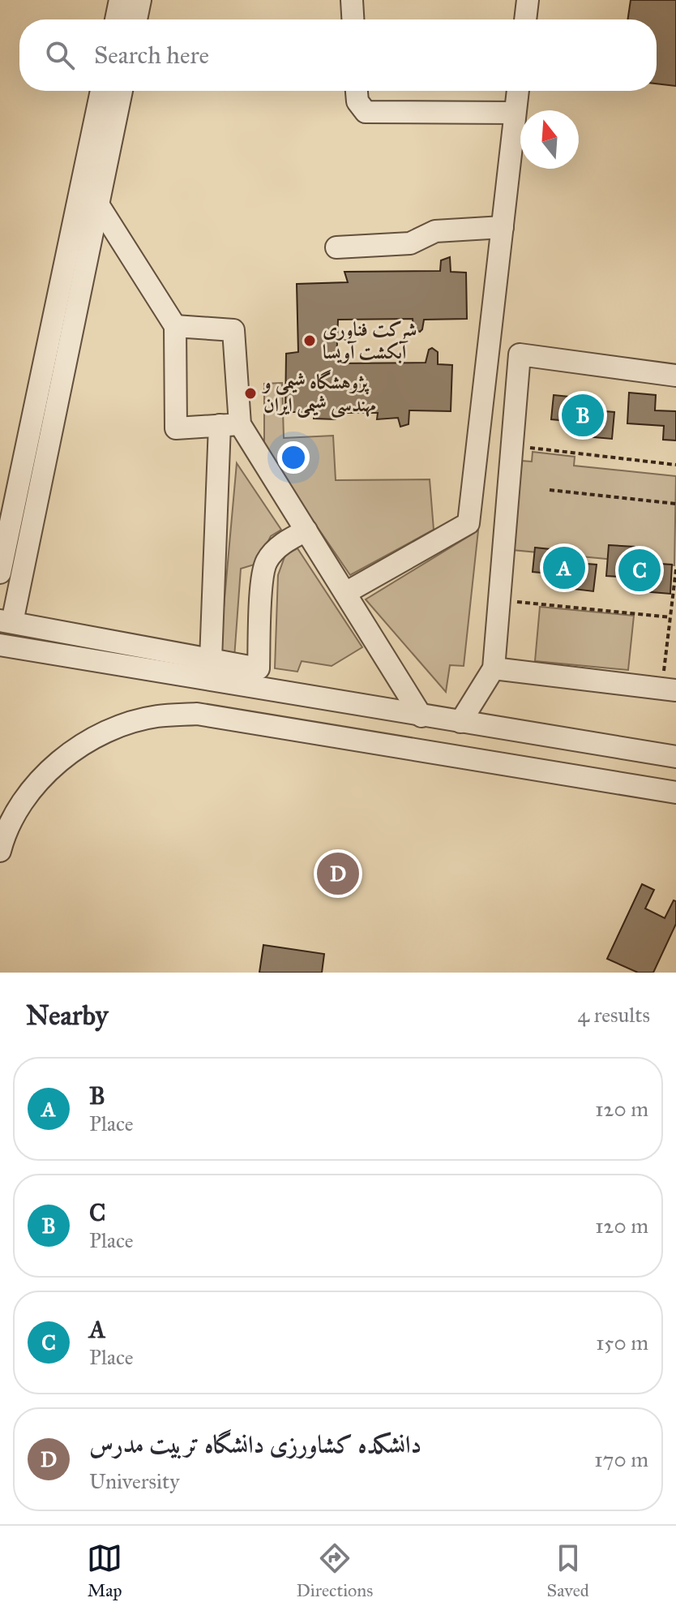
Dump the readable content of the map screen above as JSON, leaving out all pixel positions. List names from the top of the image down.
{
  "places": ["شرکت فناوری آبکشت آویسا", "پژوهشگاه شیمی و مهندسی شیمی ایران"],
  "north": "top",
  "page": {
    "search": "Search here",
    "pins": [
      "B",
      "A",
      "C",
      "D"
    ],
    "heading": ["Nearby", "4 results"],
    "list": [
      {
        "mark": "A",
        "name": "B",
        "note": "Place",
        "value": "120 m"
      },
      {
        "mark": "B",
        "name": "C",
        "note": "Place",
        "value": "120 m"
      },
      {
        "mark": "C",
        "name": "A",
        "note": "Place",
        "value": "150 m"
      },
      {
        "mark": "D",
        "name": "دانشکده کشاورزی دانشگاه تربیت مدرس",
        "note": "University",
        "value": "170 m"
      }
    ],
    "nav": ["Map", "Directions", "Saved"]
  }
}
